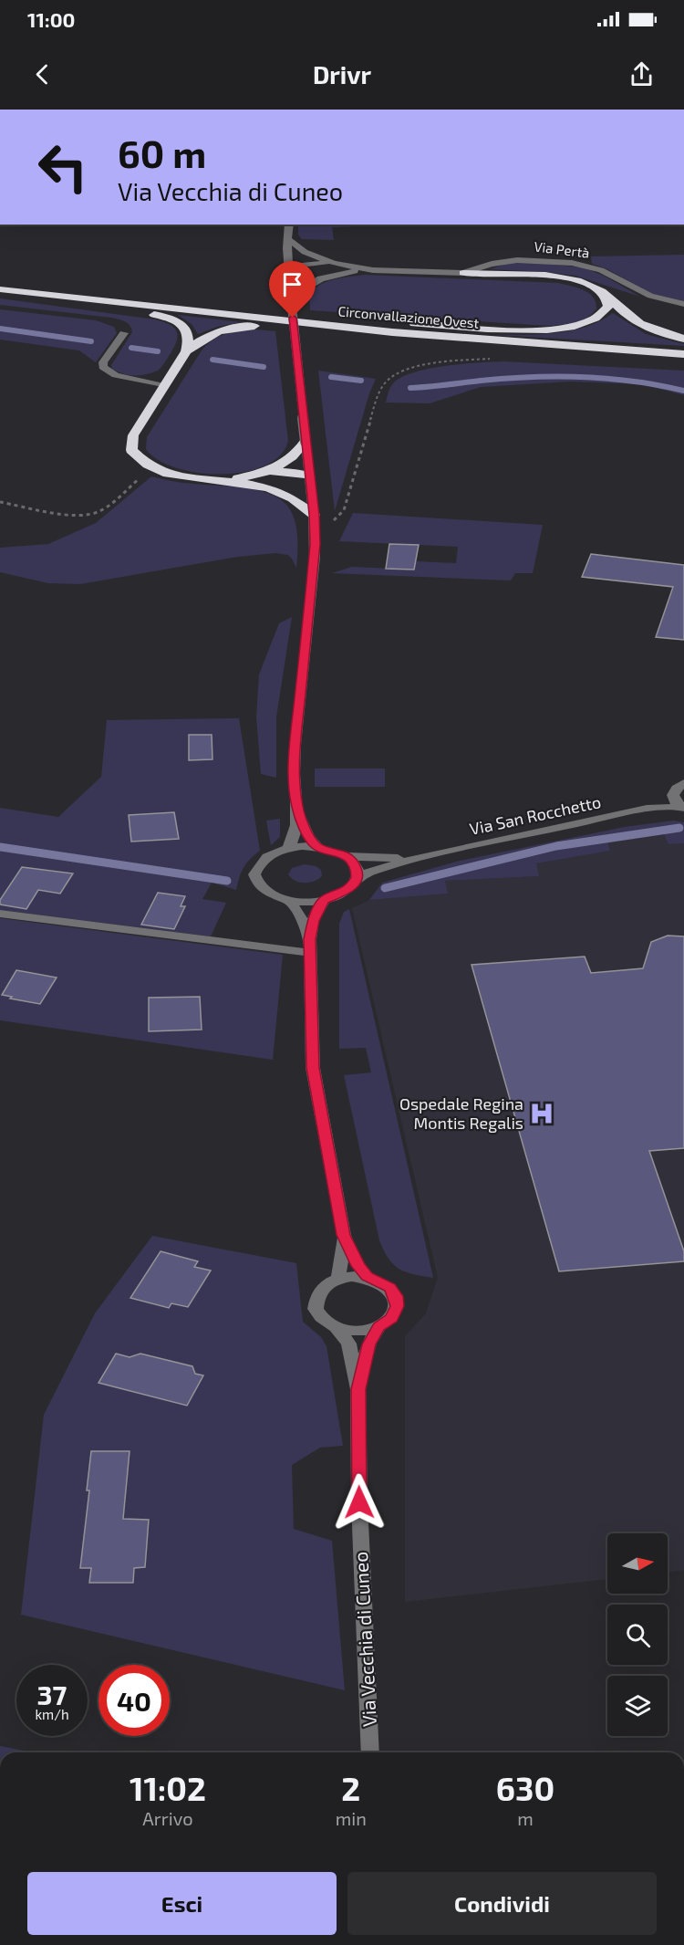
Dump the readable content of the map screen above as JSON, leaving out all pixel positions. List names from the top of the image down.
{
  "streets": {
    "highway": ["Circonvallazione Ovest"],
    "street": ["Via Pertà", "Via San Rocchetto", "Via Vecchia di Cuneo"]
  },
  "places": {
    "hospital": ["Ospedale Regina Montis Regalis"]
  },
  "north": "right",
  "page": {
    "status": "11:00",
    "header": "Drivr",
    "turn": ["60 m", "Via Vecchia di Cuneo"],
    "speed": "37 km/h",
    "limit": "40",
    "eta": [
      "11:02",
      "Arrivo",
      "2",
      "min",
      "630",
      "m"
    ],
    "buttons": ["Esci", "Condividi"]
  }
}
